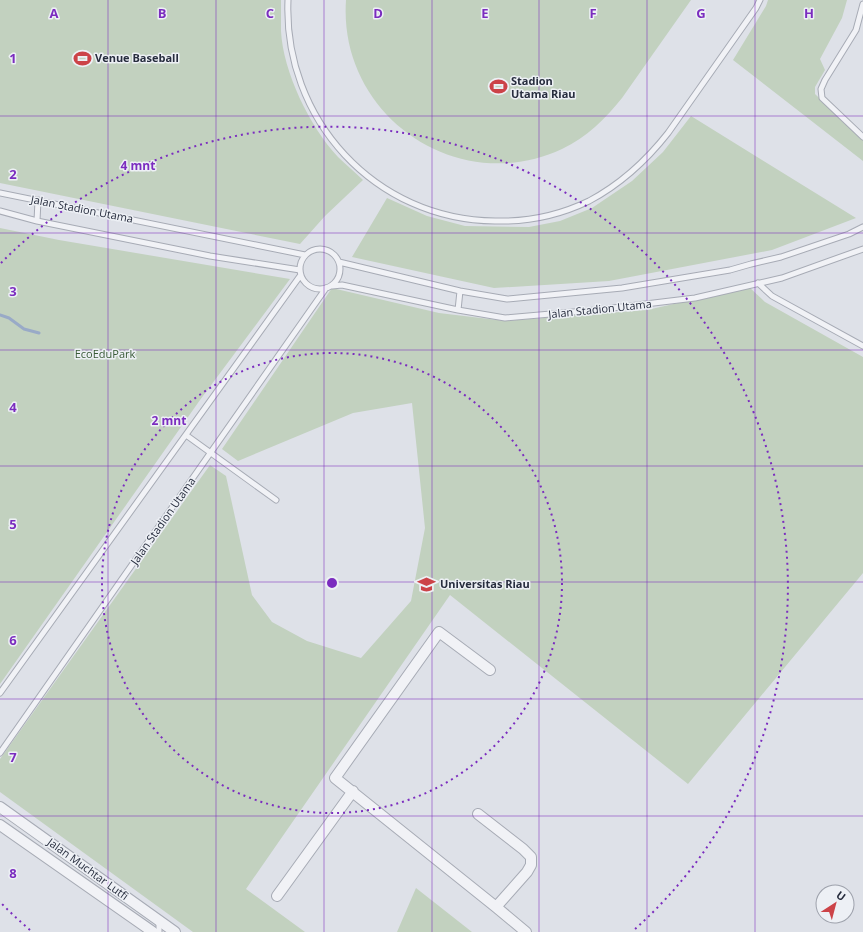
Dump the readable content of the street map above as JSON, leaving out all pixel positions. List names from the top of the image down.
{
  "streets": {
    "street": ["Jalan Muchtar Lutfi"],
    "lane": ["Jalan Stadion Utama"]
  },
  "parks": ["EcoEduPark"],
  "places": {
    "sports": ["Venue Baseball", "Stadion Utama Riau"],
    "school or university": ["Universitas Riau"]
  },
  "north": "top right",
  "grid": {
    "columns": [
      "A",
      "B",
      "C",
      "D",
      "E",
      "F",
      "G",
      "H"
    ],
    "rows": [
      "1",
      "2",
      "3",
      "4",
      "5",
      "6",
      "7",
      "8"
    ]
  },
  "rings": ["4 mnt", "2 mnt"]
}
